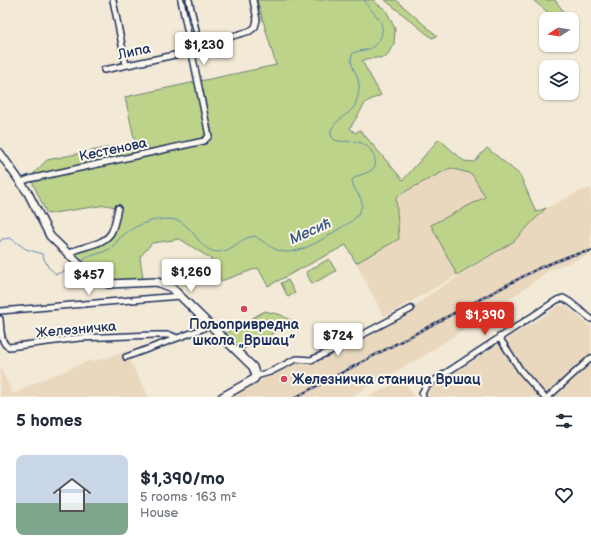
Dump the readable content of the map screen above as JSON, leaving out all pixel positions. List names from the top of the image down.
{
  "streets": {
    "street": ["Липа", "Кестенова", "Железничка"]
  },
  "crossings": [
    ["Липа", "Кестенова"]
  ],
  "water": ["Месић"],
  "places": ["Пољопривредна школа „Вршац”", "Железничка станица Вршац"],
  "north": "left",
  "page": {
    "price": [
      "$1,230",
      "$1,260",
      "$457",
      "$1,390",
      "$724"
    ],
    "heading": "5 homes",
    "list": [
      {
        "name": "$1,390/mo",
        "note": "5 rooms · 163 m² · House"
      }
    ]
  }
}
